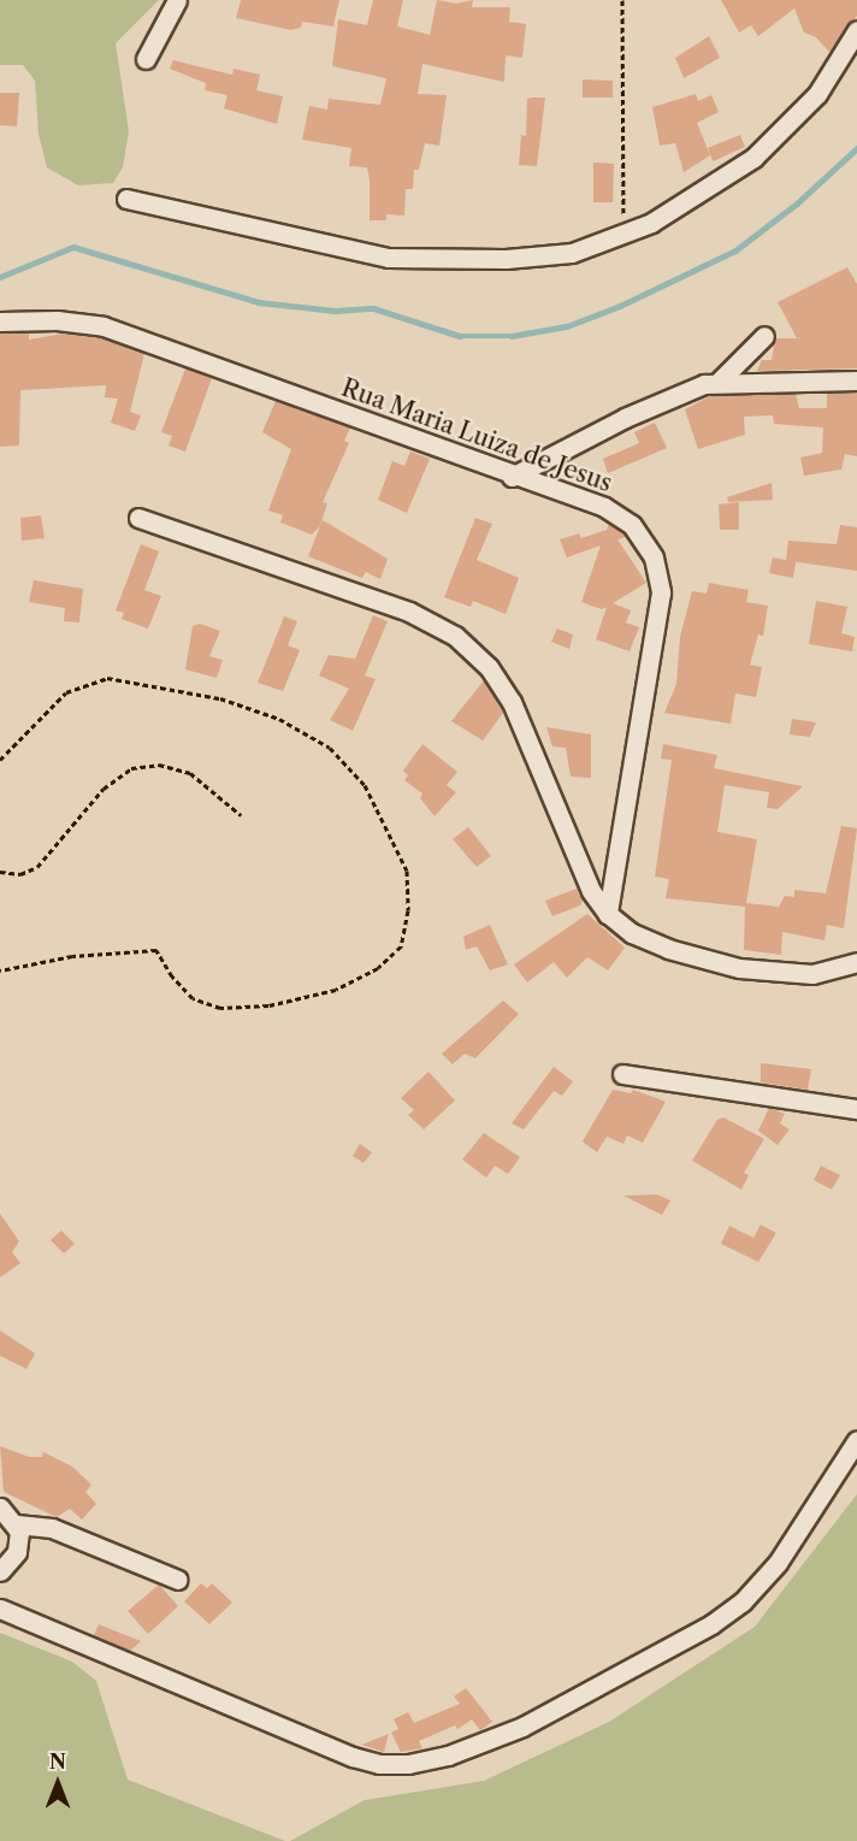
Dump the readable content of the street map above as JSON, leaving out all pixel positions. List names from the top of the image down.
{
  "streets": {
    "street": ["Rua Maria Luiza de Jesus"]
  },
  "north": "top"
}
